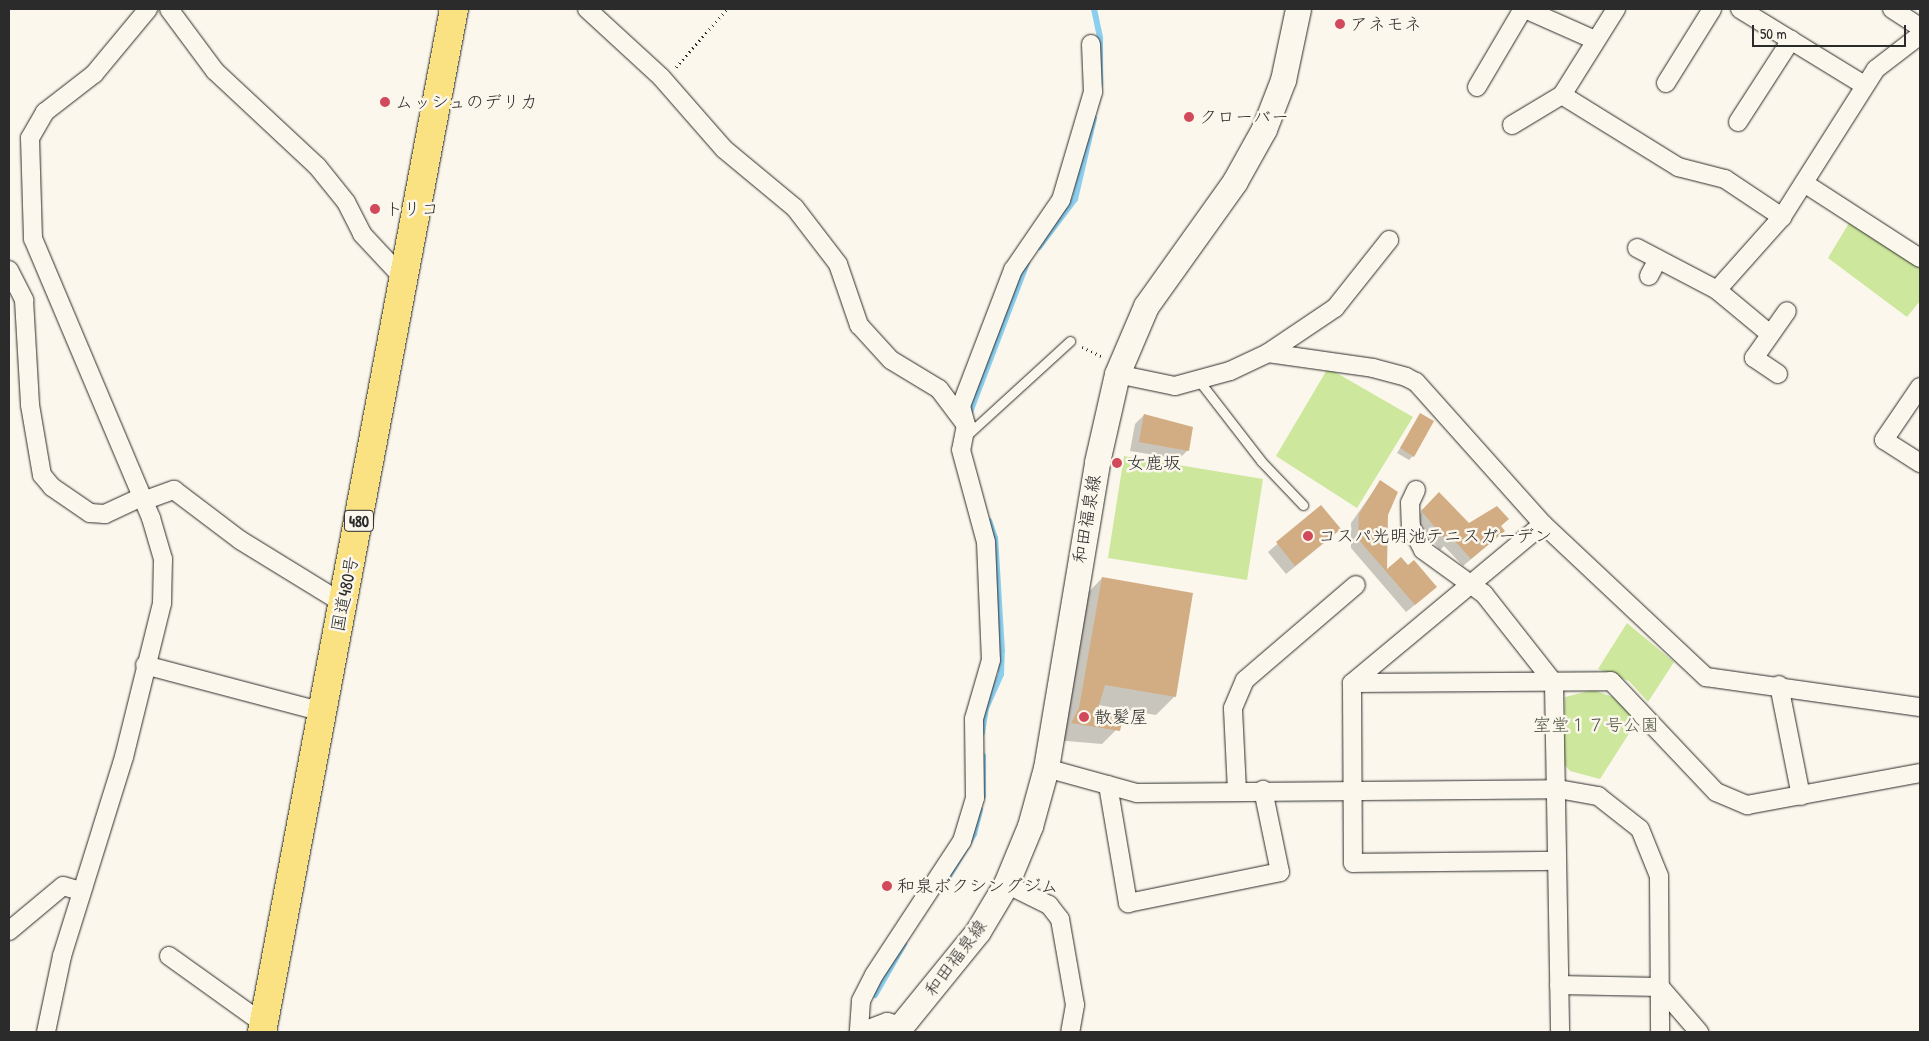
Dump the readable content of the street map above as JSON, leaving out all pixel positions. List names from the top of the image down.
{
  "streets": {
    "highway": ["480", "国道480号"],
    "main road": ["和田福泉線"]
  },
  "parks": ["室堂１７号公園"],
  "places": [
    "アネモネ",
    "ムッシュのデリカ",
    "クローバー",
    "トリコ",
    "女鹿坂",
    "コスパ光明池テニスガーデン",
    "散髪屋",
    "和泉ボクシングジム"
  ],
  "scale_bar": "50 m"
}
